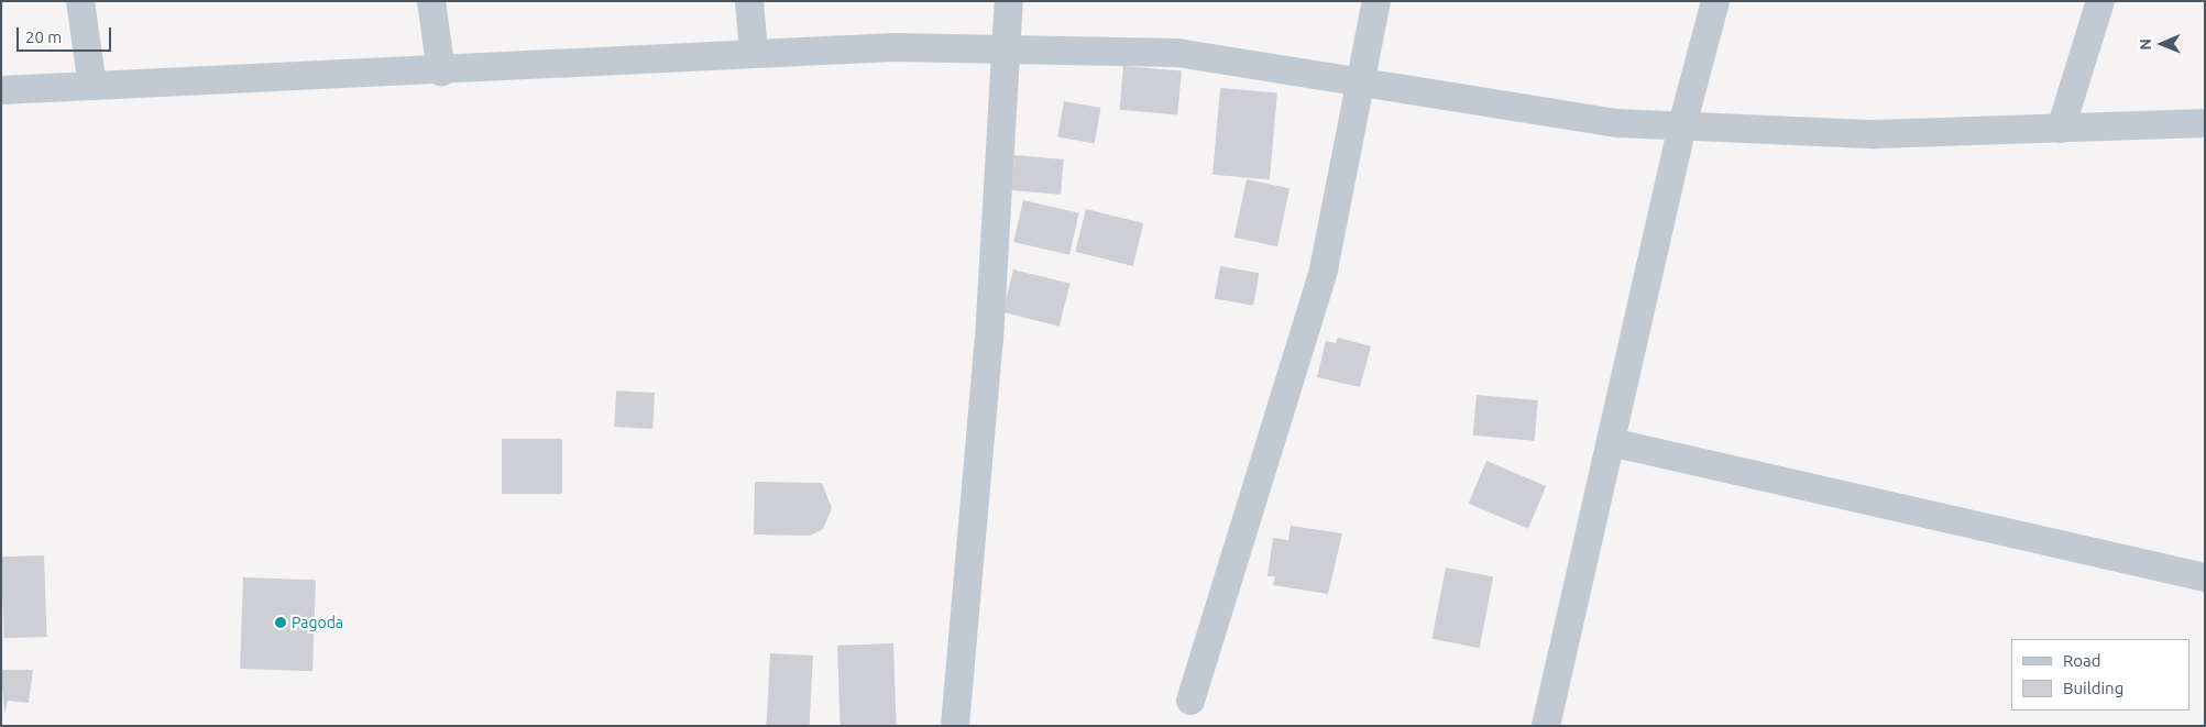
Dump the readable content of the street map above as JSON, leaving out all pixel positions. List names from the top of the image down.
{
  "places": ["Pagoda"],
  "legend": ["Road", "Building"],
  "scale_bar": "20 m",
  "north": "left"
}
